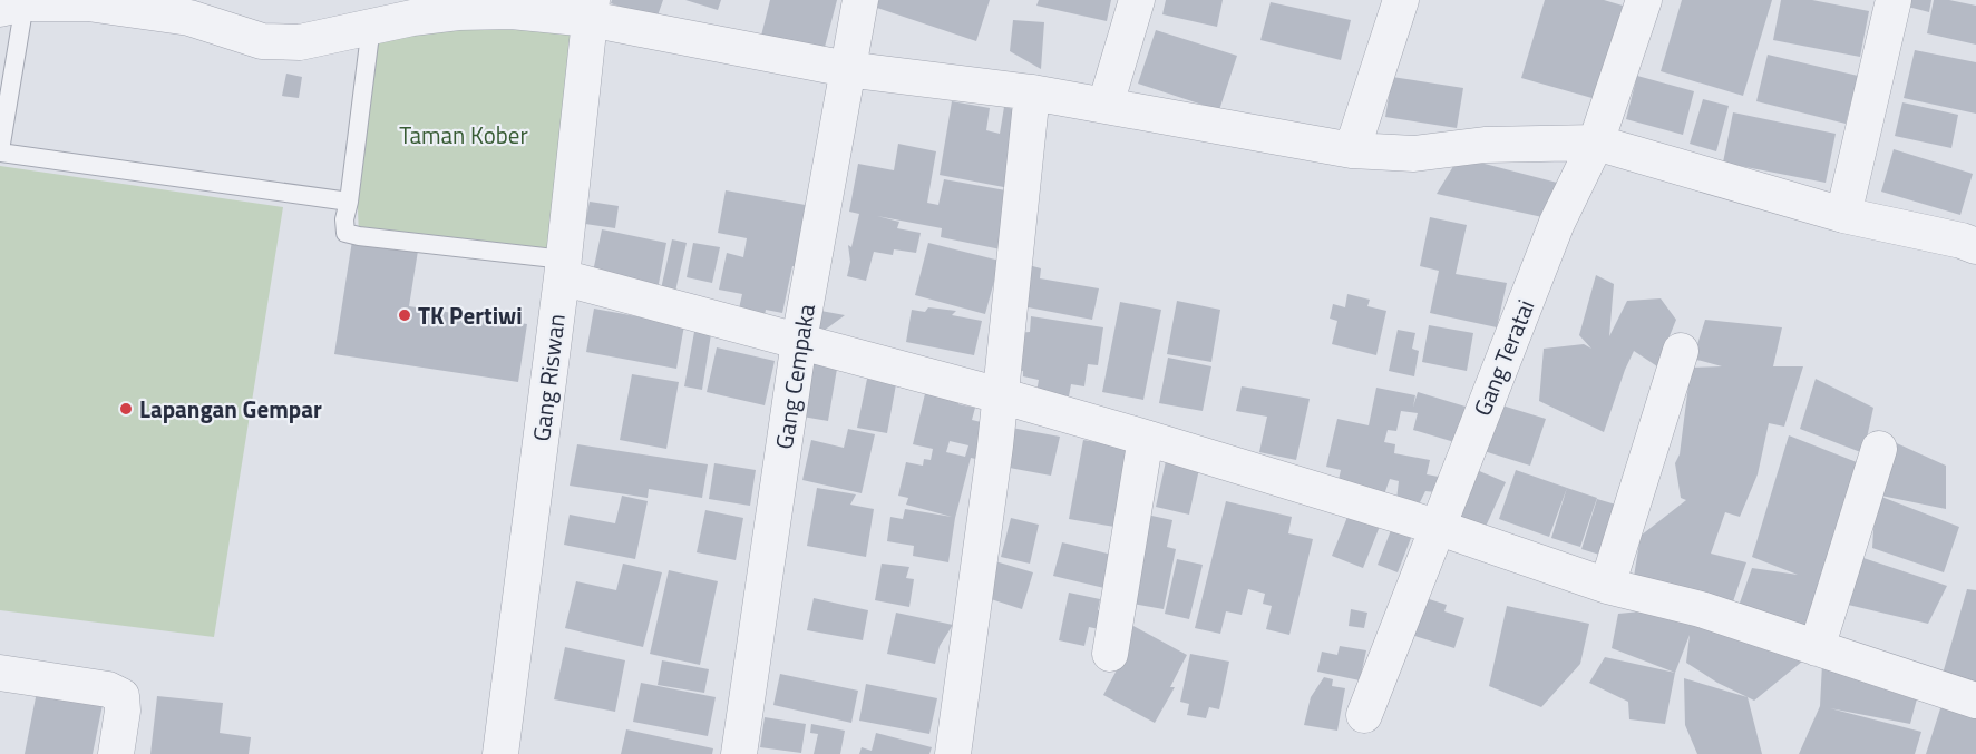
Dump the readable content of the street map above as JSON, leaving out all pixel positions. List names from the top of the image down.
{
  "streets": {
    "street": ["Gang Teratai", "Gang Cempaka", "Gang Riswan"]
  },
  "parks": ["Taman Kober"],
  "places": ["TK Pertiwi", "Lapangan Gempar"]
}
